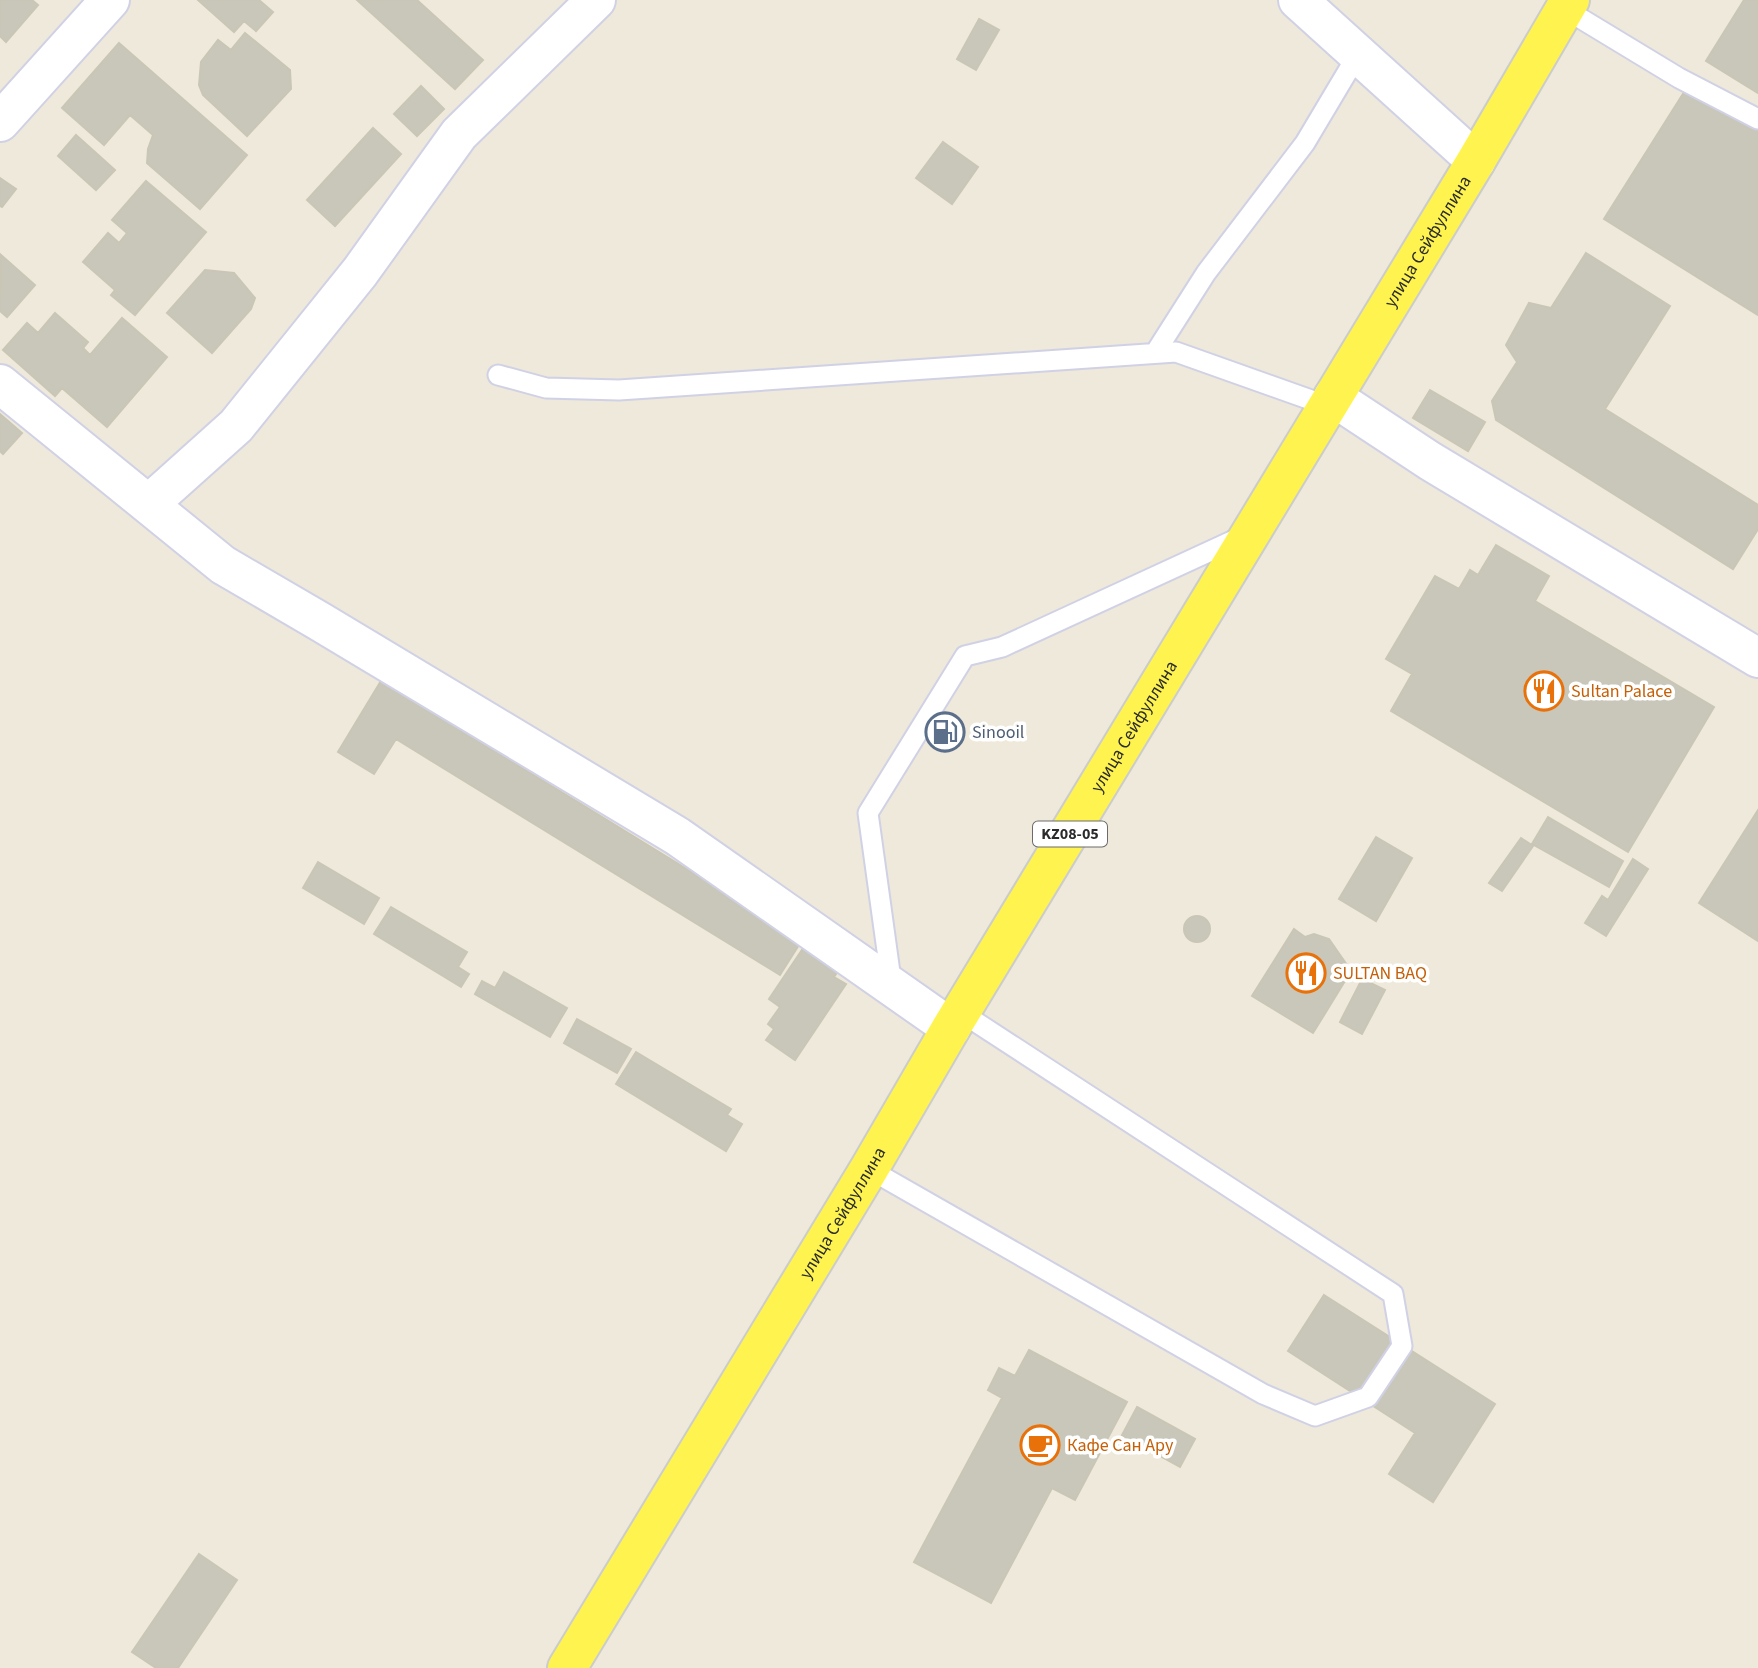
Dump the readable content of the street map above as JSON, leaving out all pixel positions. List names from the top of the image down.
{
  "streets": {
    "main road": ["улица Сейфуллина", "KZ08-05"]
  },
  "places": {
    "restaurant": ["Sultan Palace", "SULTAN BAQ"],
    "fuel station": ["Sinooil"],
    "cafe": ["Кафе Сан Ару"]
  }
}
